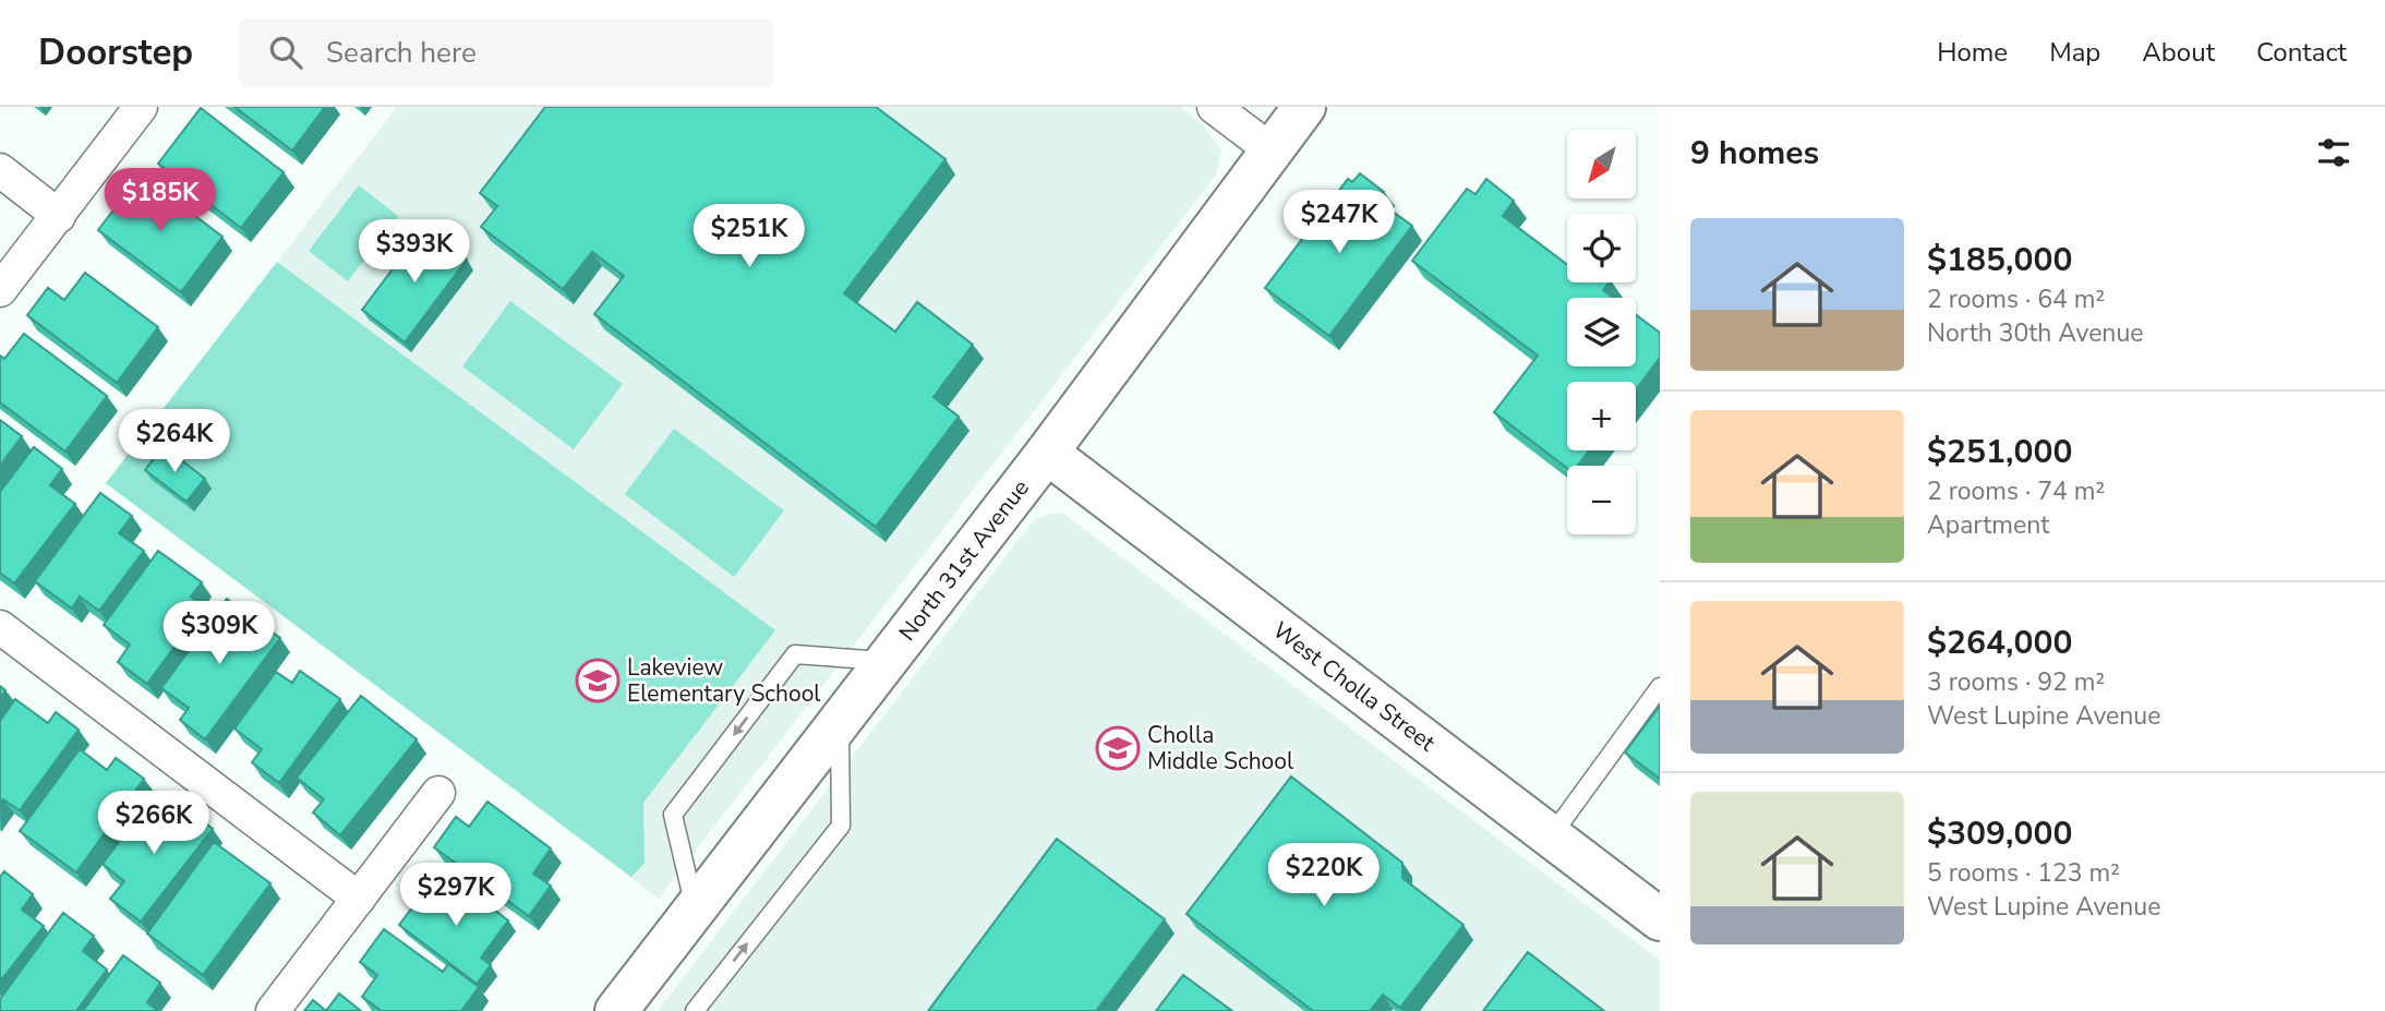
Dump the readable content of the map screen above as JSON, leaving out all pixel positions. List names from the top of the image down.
{
  "streets": {
    "street": ["North 31st Avenue", "West Cholla Street"]
  },
  "crossings": [
    ["North 31st Avenue", "West Cholla Street"]
  ],
  "places": {
    "school or university": ["Lakeview Elementary School", "Cholla Middle School"]
  },
  "north": "bottom left",
  "page": {
    "header": "Doorstep",
    "search": "Search here",
    "nav": [
      "Home",
      "Map",
      "About",
      "Contact"
    ],
    "heading": "9 homes",
    "map_buttons": ["+", "−"],
    "price": [
      "$185K",
      "$247K",
      "$251K",
      "$393K",
      "$264K",
      "$309K",
      "$266K",
      "$220K",
      "$297K"
    ],
    "list": [
      {
        "name": "$185,000",
        "note": "2 rooms · 64 m² · North 30th Avenue"
      },
      {
        "name": "$251,000",
        "note": "2 rooms · 74 m² · Apartment"
      },
      {
        "name": "$264,000",
        "note": "3 rooms · 92 m² · West Lupine Avenue"
      },
      {
        "name": "$309,000",
        "note": "5 rooms · 123 m² · West Lupine Avenue"
      }
    ]
  }
}
